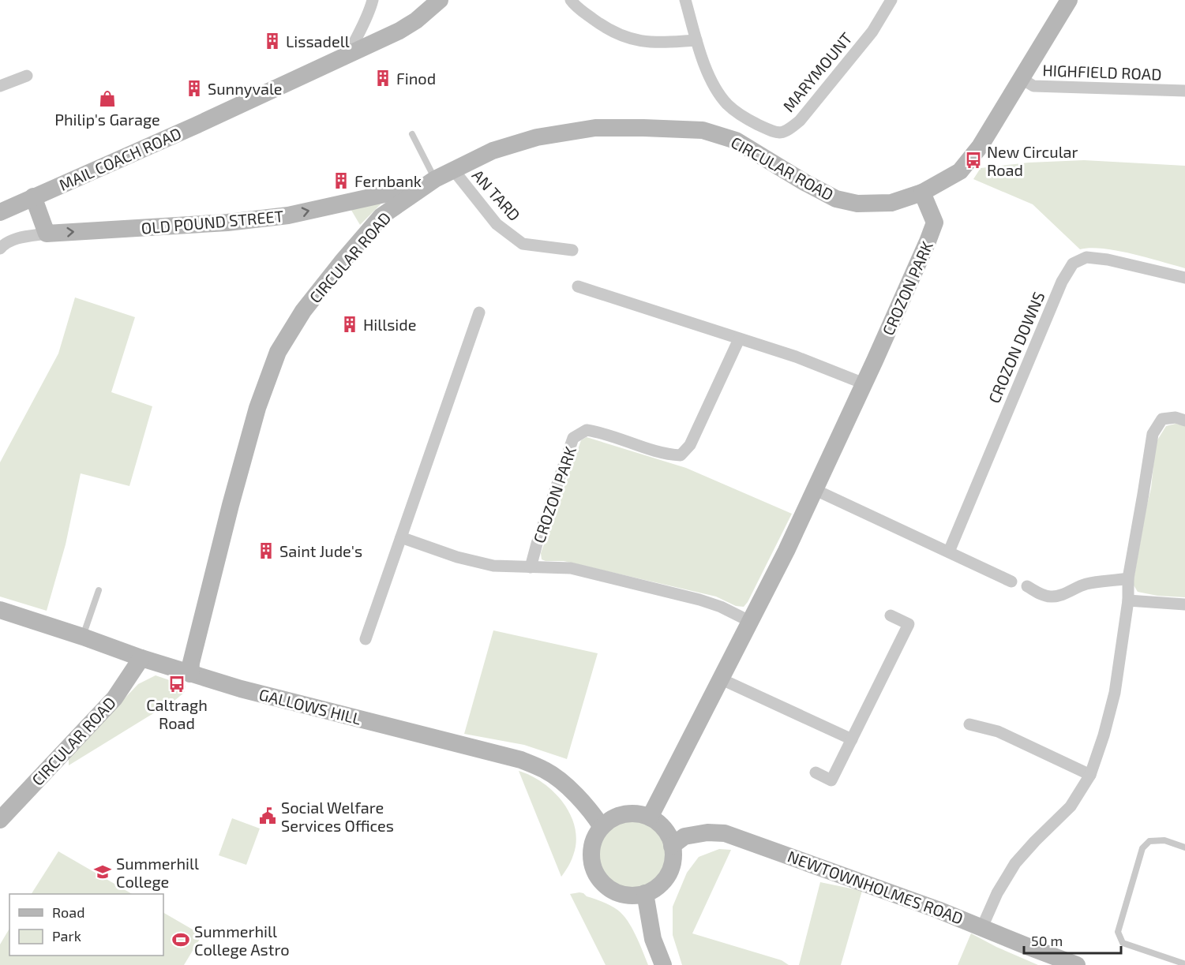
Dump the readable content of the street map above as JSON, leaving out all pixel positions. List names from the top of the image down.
{
  "streets": {
    "street": [
      "MARYMOUNT",
      "HIGHFIELD ROAD",
      "MAIL COACH ROAD",
      "CIRCULAR ROAD",
      "AN TARD",
      "OLD POUND STREET",
      "CROZON PARK",
      "CROZON DOWNS",
      "GALLOWS HILL",
      "NEWTOWNHOLMES ROAD"
    ]
  },
  "crossings": [
    ["HIGHFIELD ROAD", "CIRCULAR ROAD"],
    ["CIRCULAR ROAD", "AN TARD"],
    ["CIRCULAR ROAD", "OLD POUND STREET"],
    ["CIRCULAR ROAD", "CROZON PARK"],
    ["CIRCULAR ROAD", "GALLOWS HILL"],
    ["CROZON PARK", "GALLOWS HILL"],
    ["CROZON PARK", "NEWTOWNHOLMES ROAD"],
    ["GALLOWS HILL", "NEWTOWNHOLMES ROAD"]
  ],
  "one_way": ["OLD POUND STREET"],
  "places": {
    "building": [
      "Lissadell",
      "Finod",
      "Sunnyvale",
      "Fernbank",
      "Hillside",
      "Saint Jude's"
    ],
    "shop": ["Philip's Garage"],
    "bus stop": ["New Circular Road", "Caltragh Road"],
    "public building": ["Social Welfare Services Offices"],
    "school or university": ["Summerhill College"],
    "sports": ["Summerhill College Astro"]
  },
  "legend": ["Road", "Park"],
  "scale_bar": "50 m"
}
